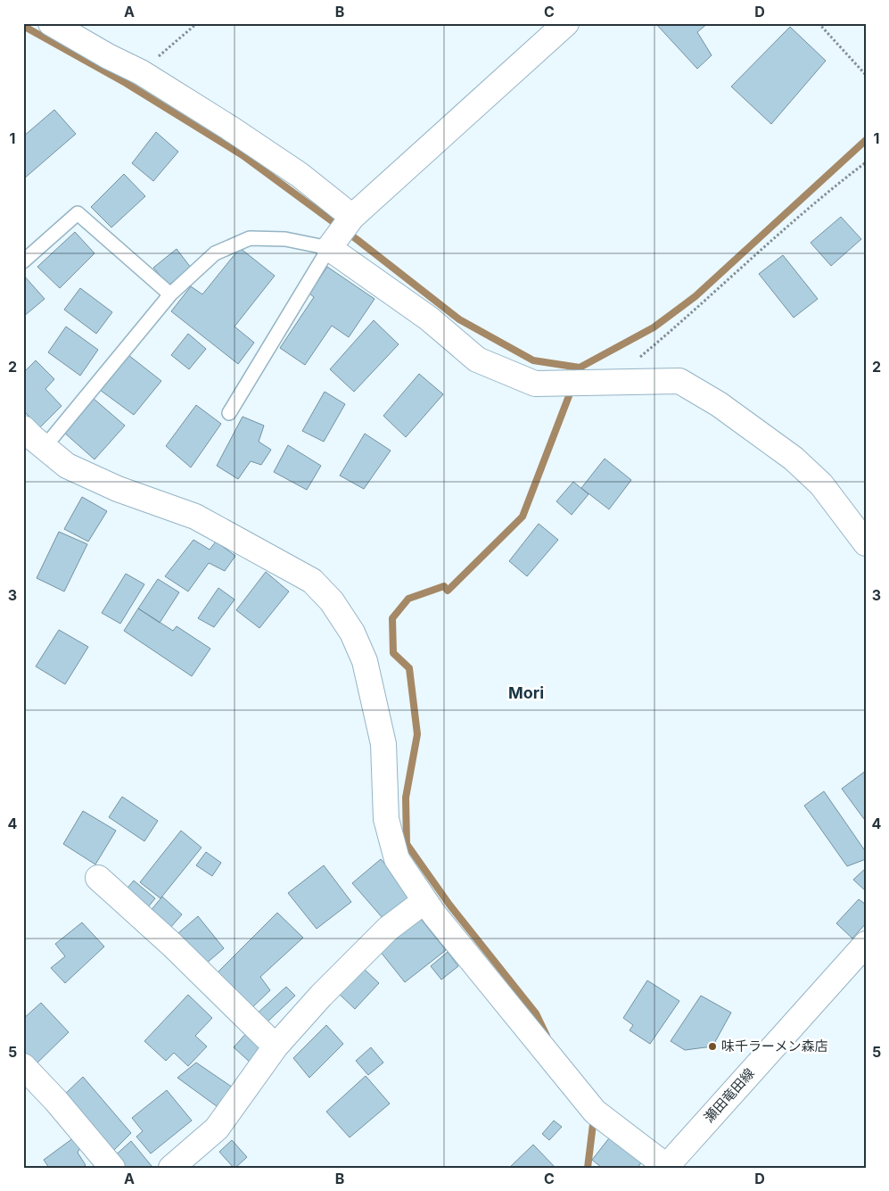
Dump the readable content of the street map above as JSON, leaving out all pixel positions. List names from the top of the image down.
{
  "streets": {
    "street": ["瀬田竜田線"]
  },
  "districts": ["Mori"],
  "places": ["味千ラーメン森店"],
  "grid": {
    "columns": [
      "A",
      "B",
      "C",
      "D"
    ],
    "rows": [
      "1",
      "2",
      "3",
      "4",
      "5"
    ]
  }
}
